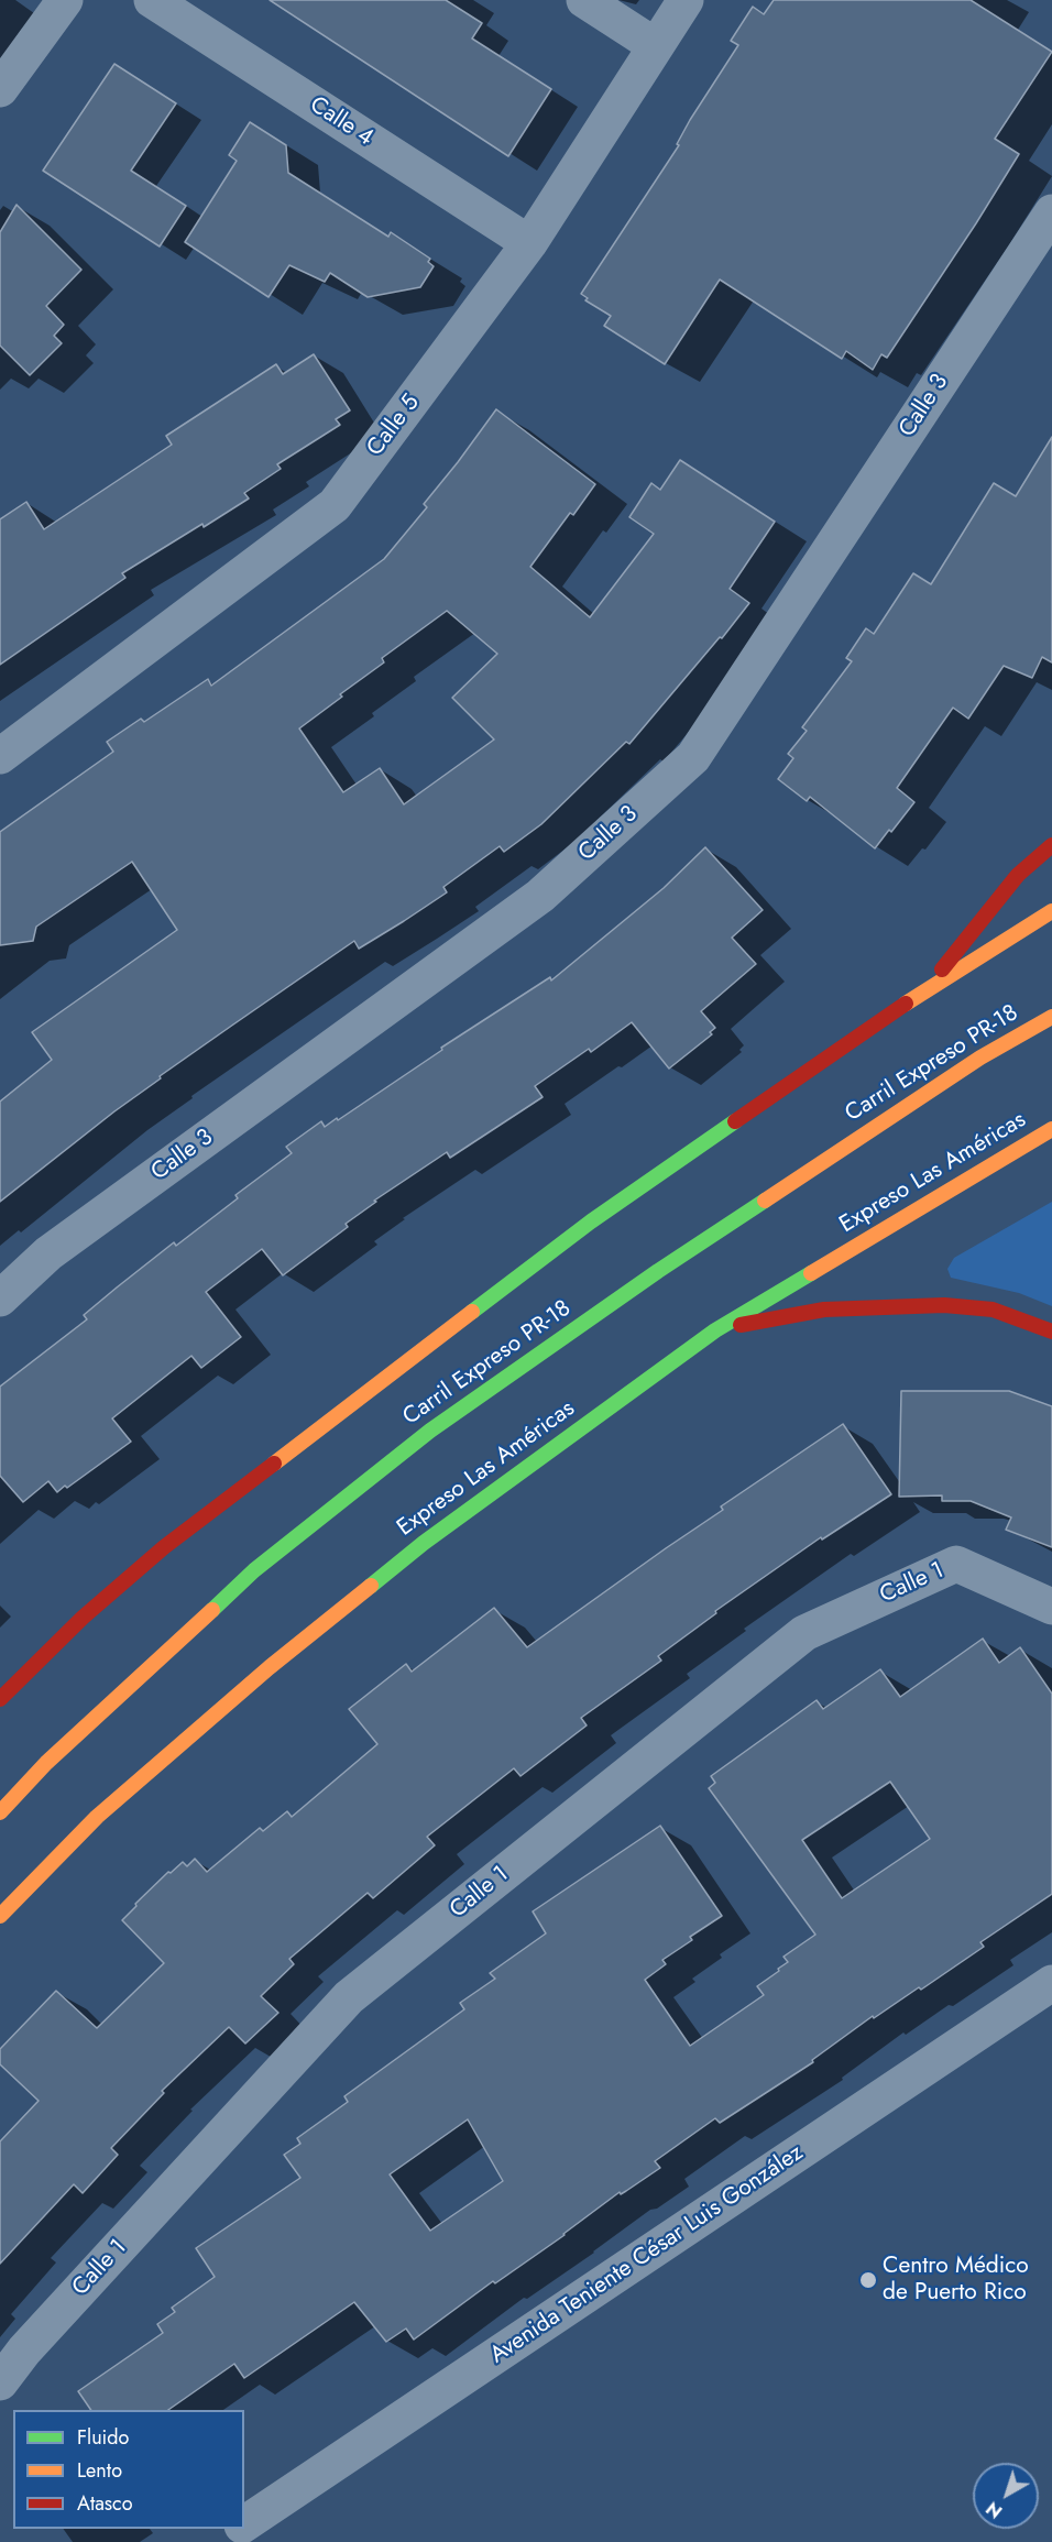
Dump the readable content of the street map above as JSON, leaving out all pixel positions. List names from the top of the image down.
{
  "streets": {
    "highway": ["Carril Expreso PR-18", "Expreso Las Américas"],
    "street": [
      "Calle 4",
      "Calle 3",
      "Calle 5",
      "Calle 1",
      "Avenida Teniente César Luis González"
    ]
  },
  "crossings": [
    ["Calle 4", "Calle 5"]
  ],
  "places": ["Centro Médico de Puerto Rico"],
  "legend": ["Fluido", "Lento", "Atasco"],
  "north": "bottom left"
}
